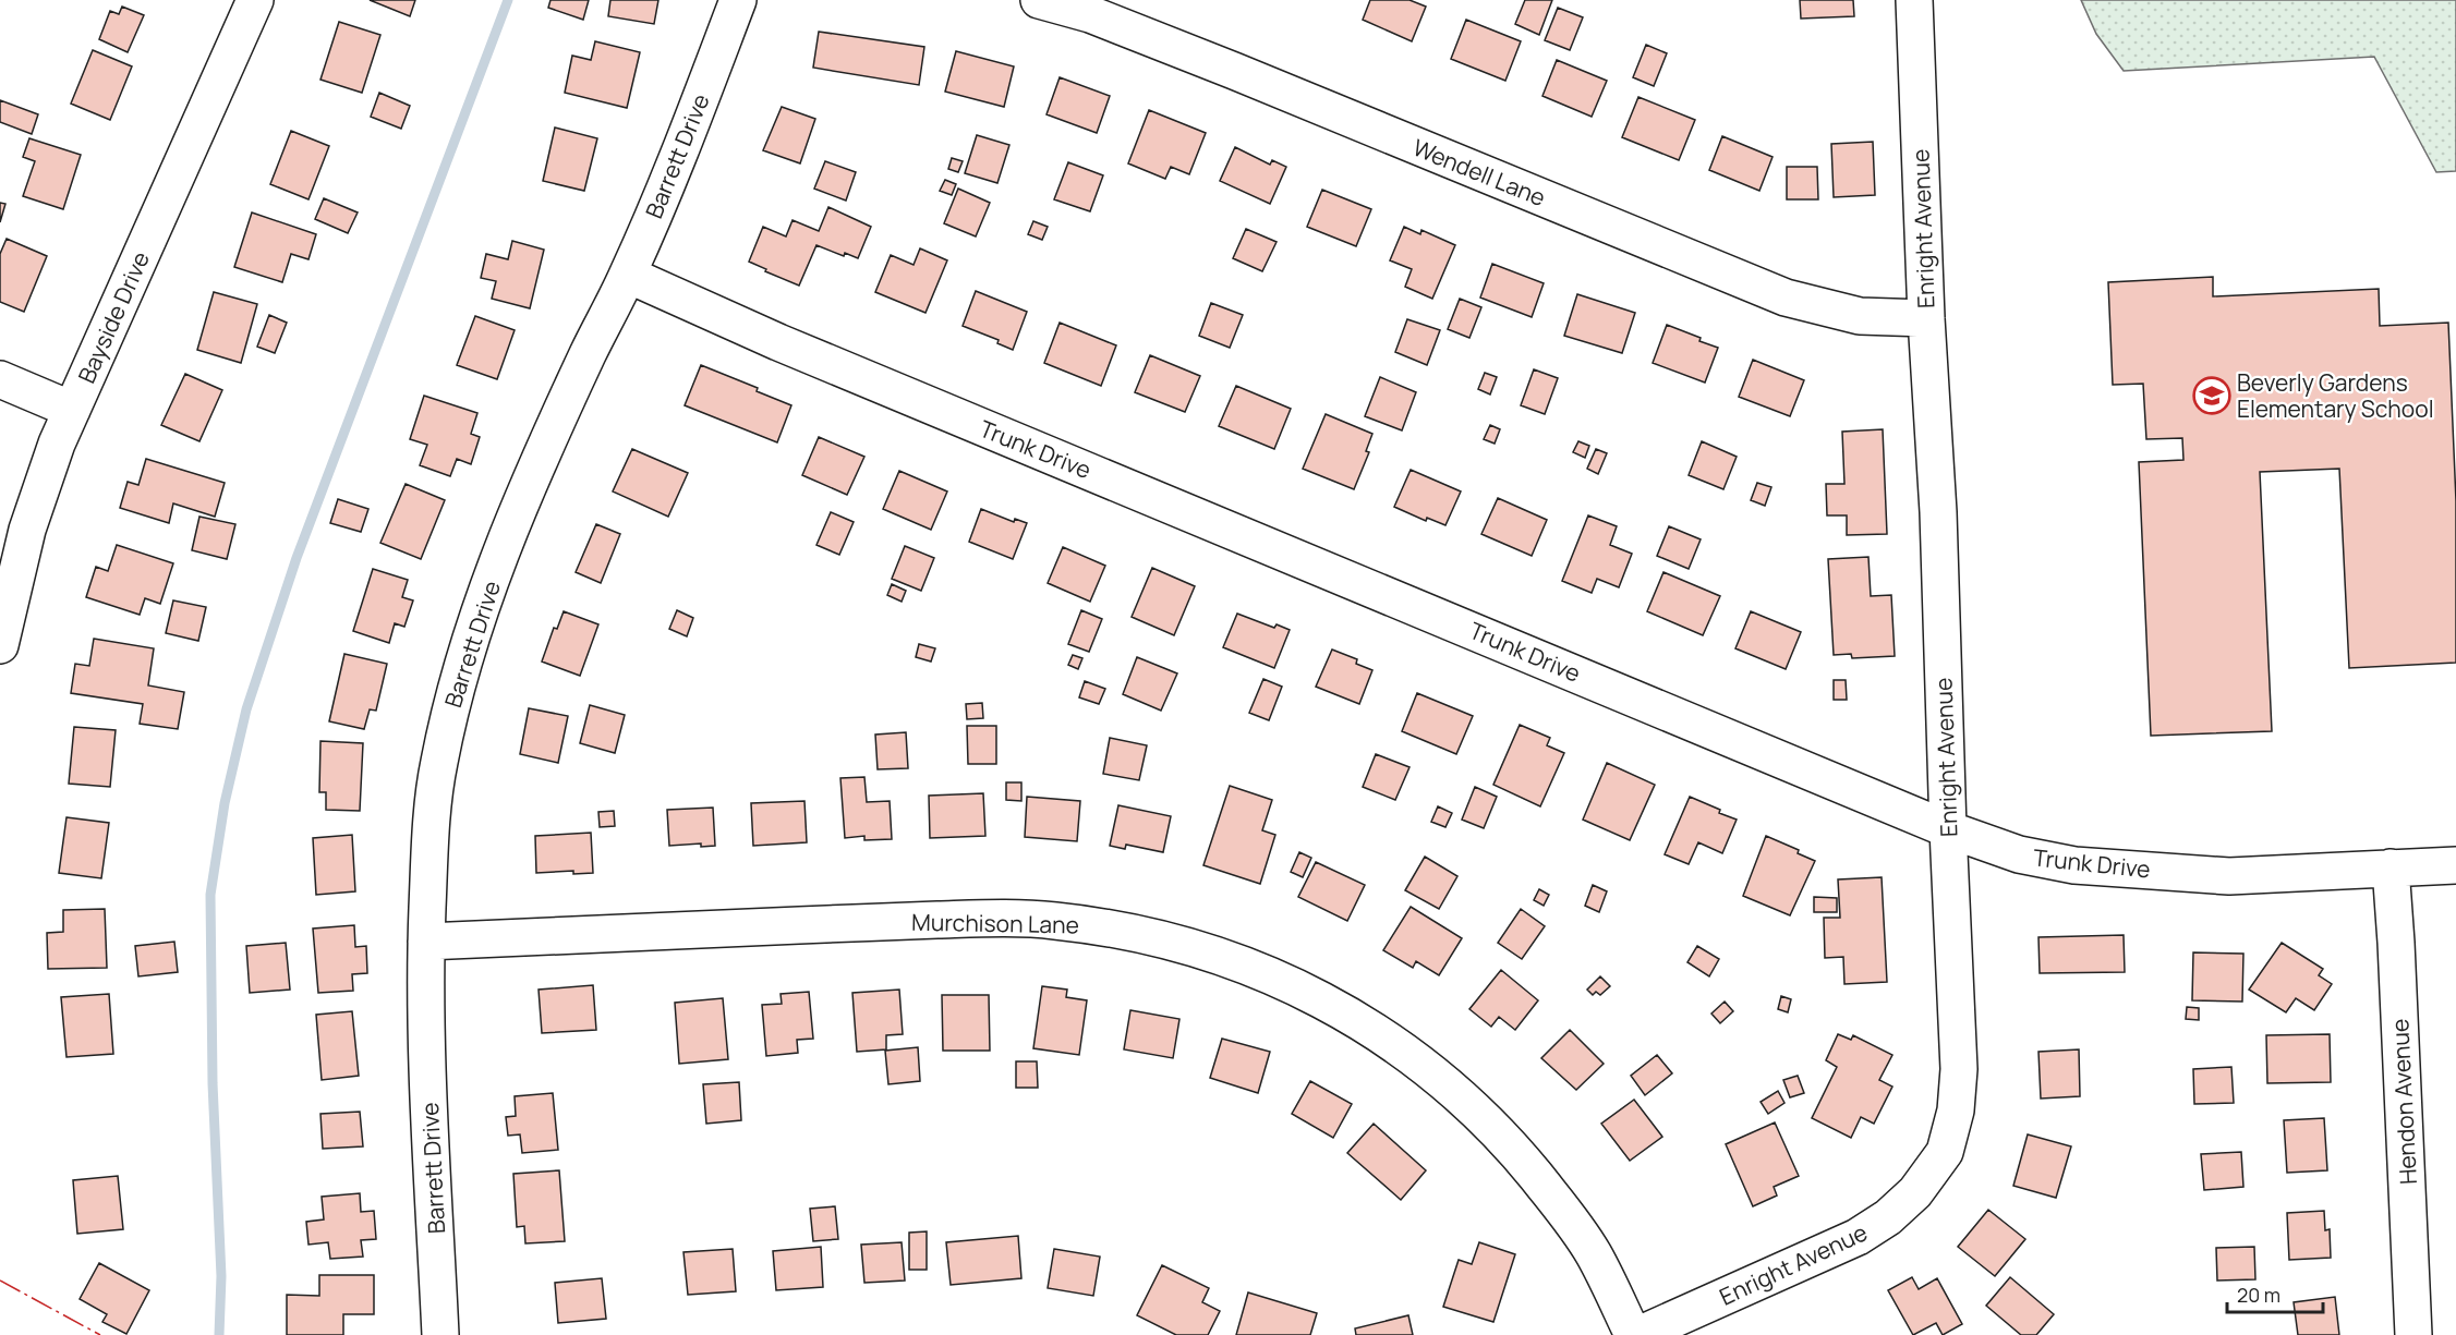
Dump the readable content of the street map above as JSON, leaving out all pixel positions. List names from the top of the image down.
{
  "streets": {
    "street": [
      "Barrett Drive",
      "Wendell Lane",
      "Enright Avenue",
      "Bayside Drive",
      "Trunk Drive",
      "Murchison Lane",
      "Hendon Avenue"
    ]
  },
  "crossings": [
    ["Barrett Drive", "Trunk Drive"],
    ["Barrett Drive", "Murchison Lane"],
    ["Wendell Lane", "Enright Avenue"],
    ["Enright Avenue", "Trunk Drive"],
    ["Trunk Drive", "Hendon Avenue"]
  ],
  "places": {
    "school or university": ["Beverly Gardens Elementary School"]
  },
  "scale_bar": "20 m"
}
